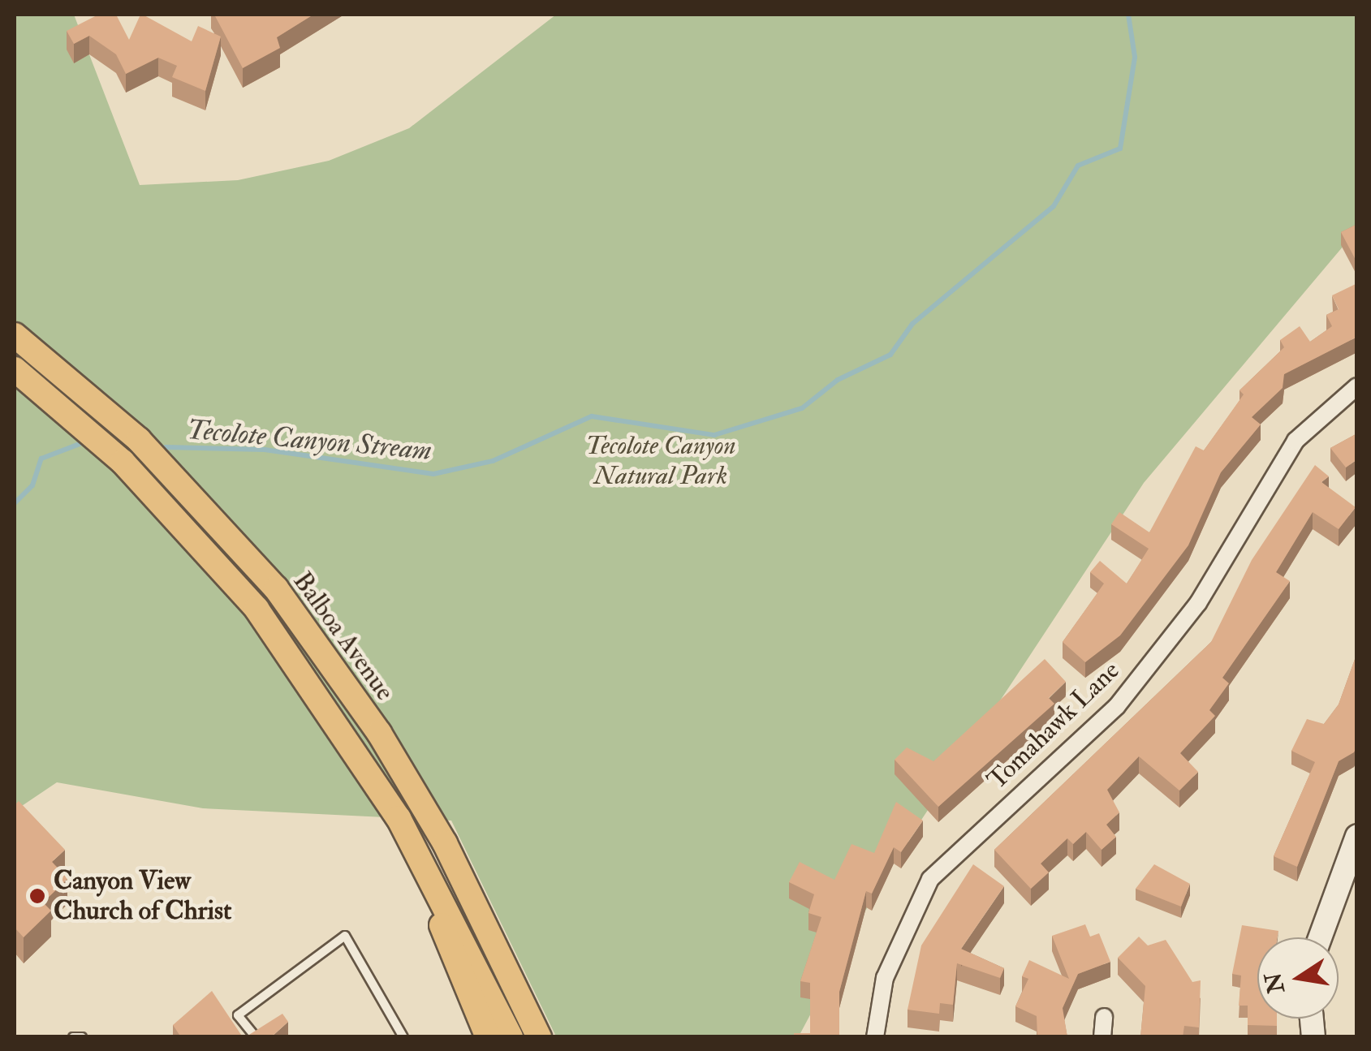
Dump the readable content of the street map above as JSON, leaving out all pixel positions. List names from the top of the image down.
{
  "streets": {
    "main road": ["Balboa Avenue"],
    "street": ["Tomahawk Lane"]
  },
  "water": ["Tecolote Canyon Stream"],
  "parks": ["Tecolote Canyon Natural Park"],
  "places": ["Canyon View Church of Christ"],
  "north": "left"
}
